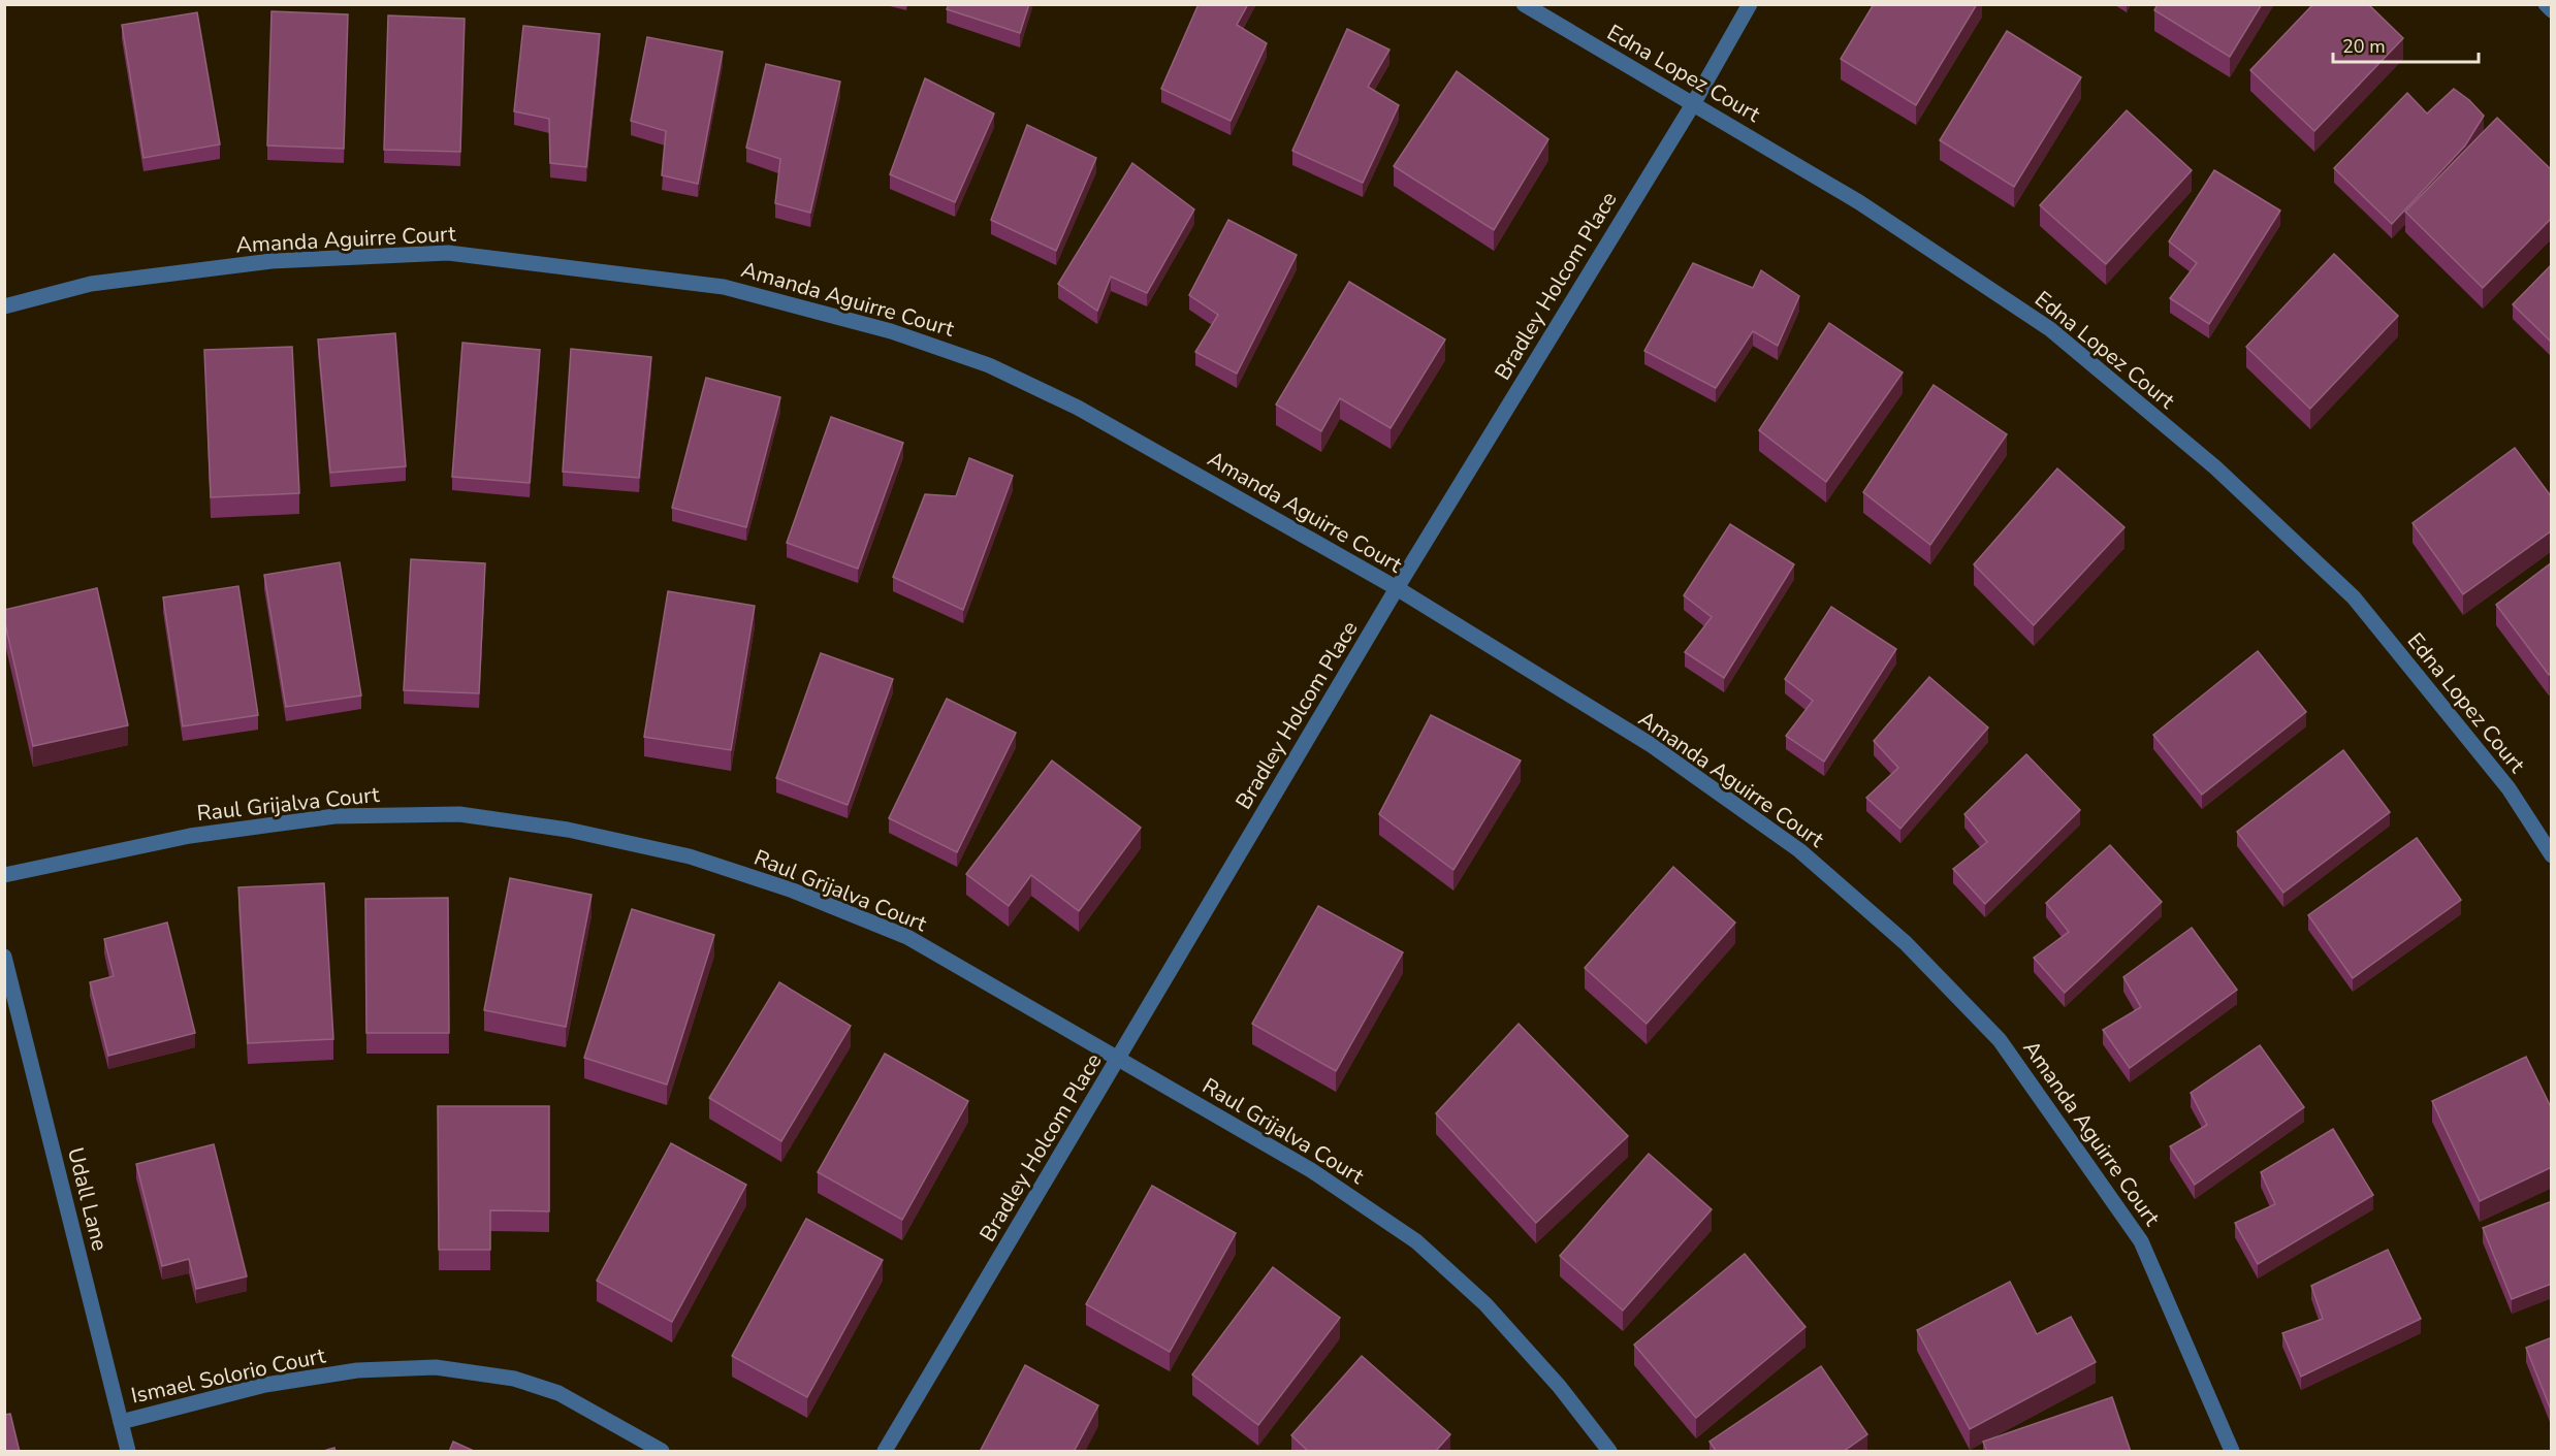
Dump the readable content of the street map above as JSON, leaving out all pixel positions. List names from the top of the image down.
{
  "streets": {
    "street": [
      "Edna Lopez Court",
      "Amanda Aguirre Court",
      "Bradley Holcom Place",
      "Raul Grijalva Court",
      "Udall Lane",
      "Ismael Solorio Court"
    ]
  },
  "crossings": [
    ["Edna Lopez Court", "Bradley Holcom Place"],
    ["Amanda Aguirre Court", "Bradley Holcom Place"],
    ["Bradley Holcom Place", "Raul Grijalva Court"],
    ["Udall Lane", "Ismael Solorio Court"]
  ],
  "scale_bar": "20 m"
}
